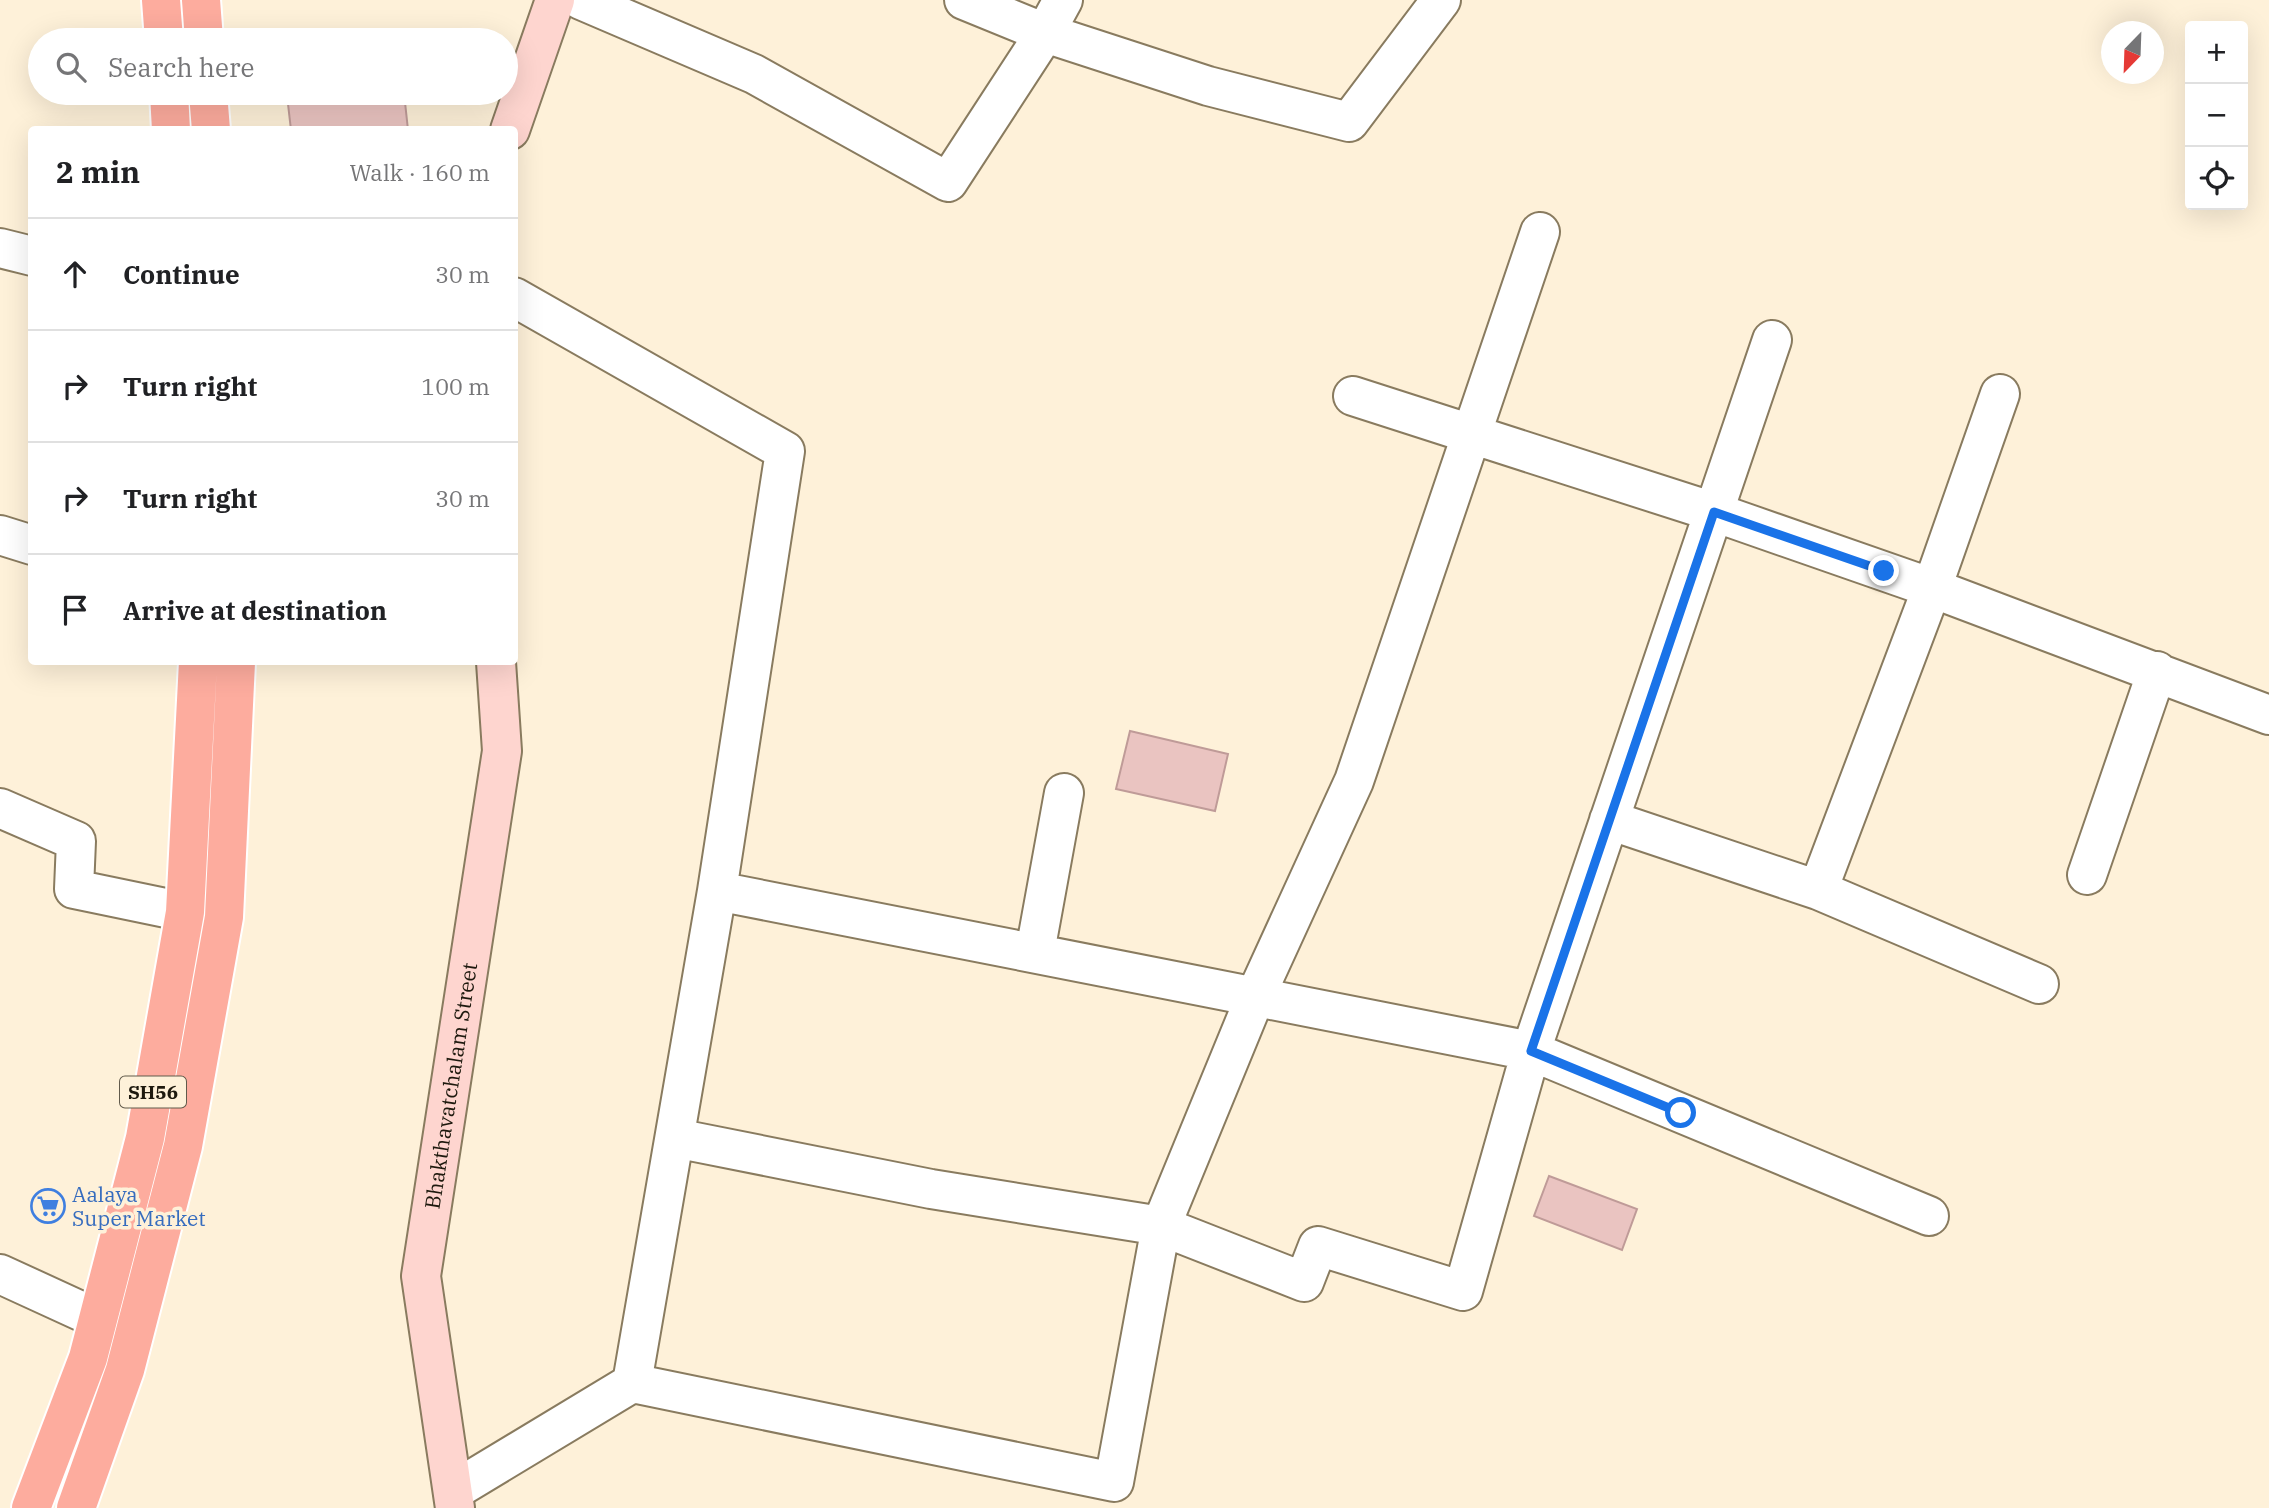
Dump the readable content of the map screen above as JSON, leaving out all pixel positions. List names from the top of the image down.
{
  "streets": {
    "main road": ["SH56"],
    "street": ["Bhakthavatchalam Street"]
  },
  "places": {
    "supermarket": ["Aalaya Super Market"]
  },
  "north": "bottom left",
  "page": {
    "map_buttons": ["+", "−"],
    "search": "Search here",
    "heading": ["2 min", "Walk · 160 m"],
    "list": [
      ["Continue", "30 m"],
      ["Turn right", "100 m"],
      ["Turn right", "30 m"],
      "Arrive at destination"
    ]
  }
}
